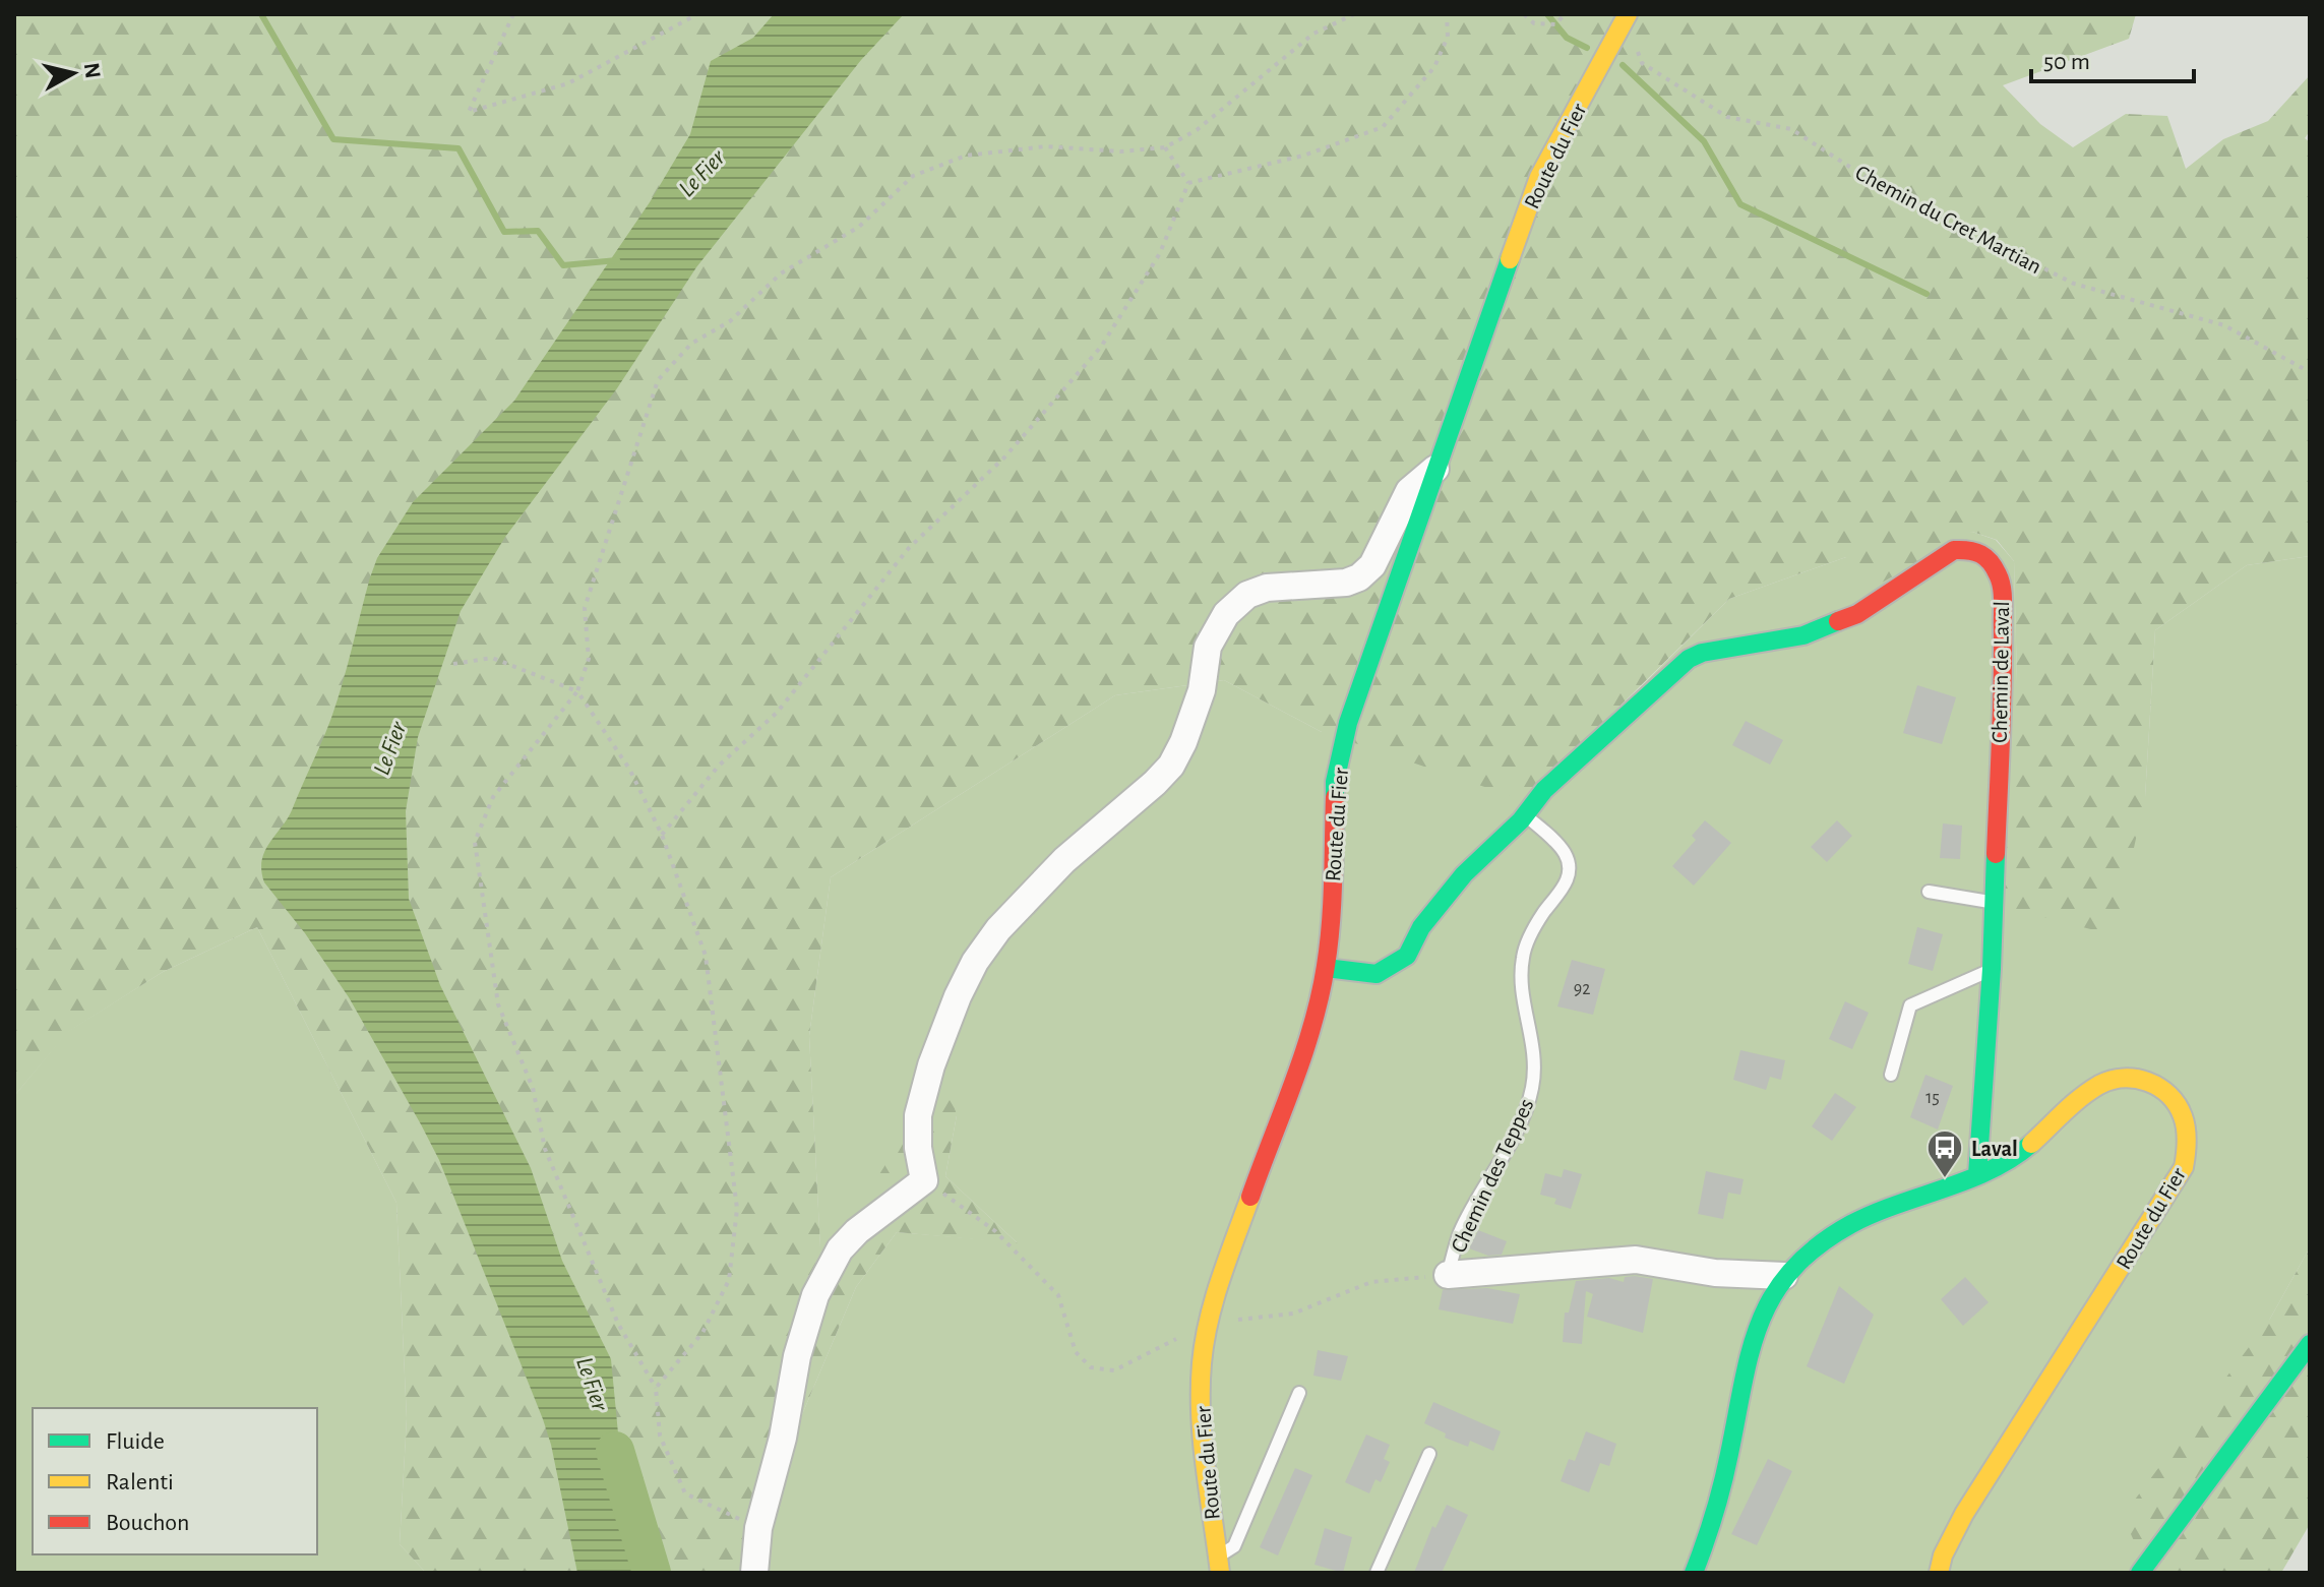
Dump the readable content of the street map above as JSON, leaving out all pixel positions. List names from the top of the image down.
{
  "streets": {
    "main road": ["Route du Fier", "Chemin de Laval"],
    "street": ["Chemin des Teppes"],
    "path": ["Chemin du Cret Martian"]
  },
  "crossings": [
    ["Route du Fier", "Chemin du Cret Martian"],
    ["Route du Fier", "Chemin de Laval"],
    ["Route du Fier", "Chemin des Teppes"],
    ["Chemin de Laval", "Chemin des Teppes"]
  ],
  "water": ["Le Fier"],
  "places": {
    "bus stop": ["Laval"]
  },
  "house_numbers": ["92", "15"],
  "legend": ["Fluide", "Ralenti", "Bouchon"],
  "scale_bar": "50 m",
  "north": "right"
}
